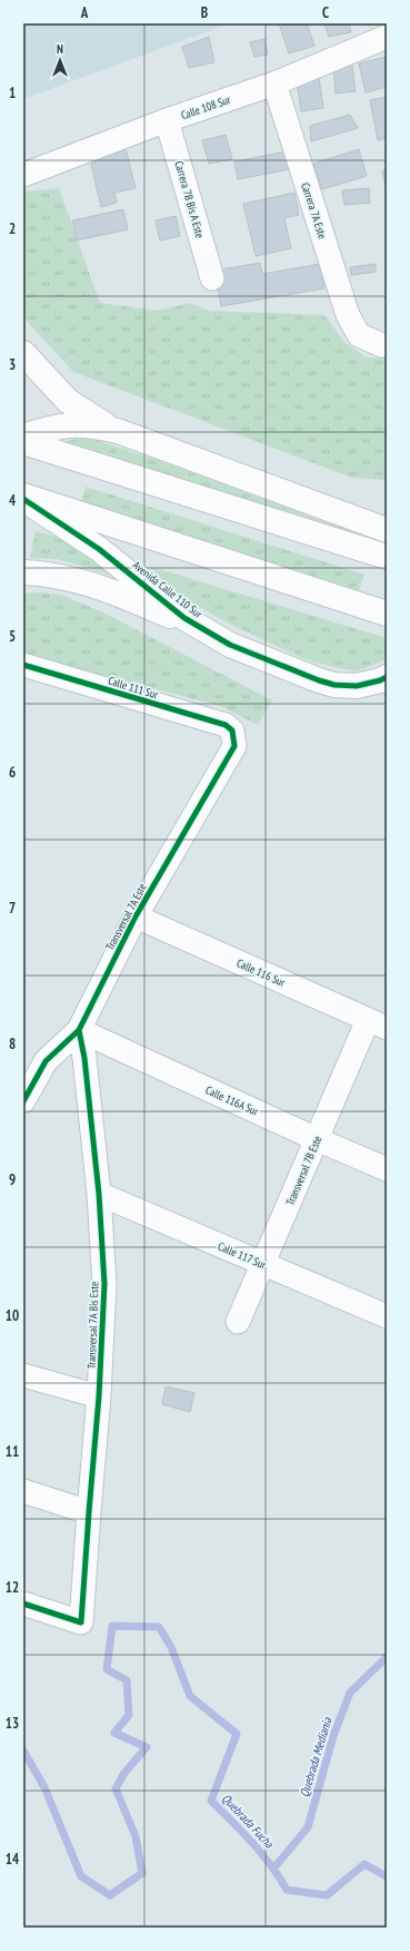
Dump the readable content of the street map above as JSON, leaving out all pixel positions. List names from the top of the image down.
{
  "streets": {
    "main road": ["Avenida Calle 110 Sur"],
    "street": [
      "Calle 108 Sur",
      "Carrera 7B Bis A Este",
      "Carrera 7A Este",
      "Calle 111 Sur",
      "Transversal 7A Este",
      "Calle 116 Sur",
      "Calle 116A Sur",
      "Transversal 7B Este",
      "Calle 117 Sur",
      "Transversal 7A Bis Este"
    ]
  },
  "crossings": [
    ["Calle 108 Sur", "Carrera 7B Bis A Este"],
    ["Calle 108 Sur", "Carrera 7A Este"],
    ["Calle 111 Sur", "Transversal 7A Este"],
    ["Transversal 7A Este", "Calle 116 Sur"],
    ["Transversal 7A Este", "Calle 116A Sur"],
    ["Transversal 7A Este", "Transversal 7A Bis Este"],
    ["Calle 116 Sur", "Transversal 7B Este"],
    ["Calle 116A Sur", "Transversal 7B Este"],
    ["Calle 116A Sur", "Transversal 7A Bis Este"],
    ["Transversal 7B Este", "Calle 117 Sur"],
    ["Calle 117 Sur", "Transversal 7A Bis Este"]
  ],
  "water": ["Quebrada Mediania", "Quebrada Fucha"],
  "north": "top",
  "grid": {
    "columns": ["A", "B", "C"],
    "rows": [
      "1",
      "2",
      "3",
      "4",
      "5",
      "6",
      "7",
      "8",
      "9",
      "10",
      "11",
      "12",
      "13",
      "14"
    ]
  }
}
